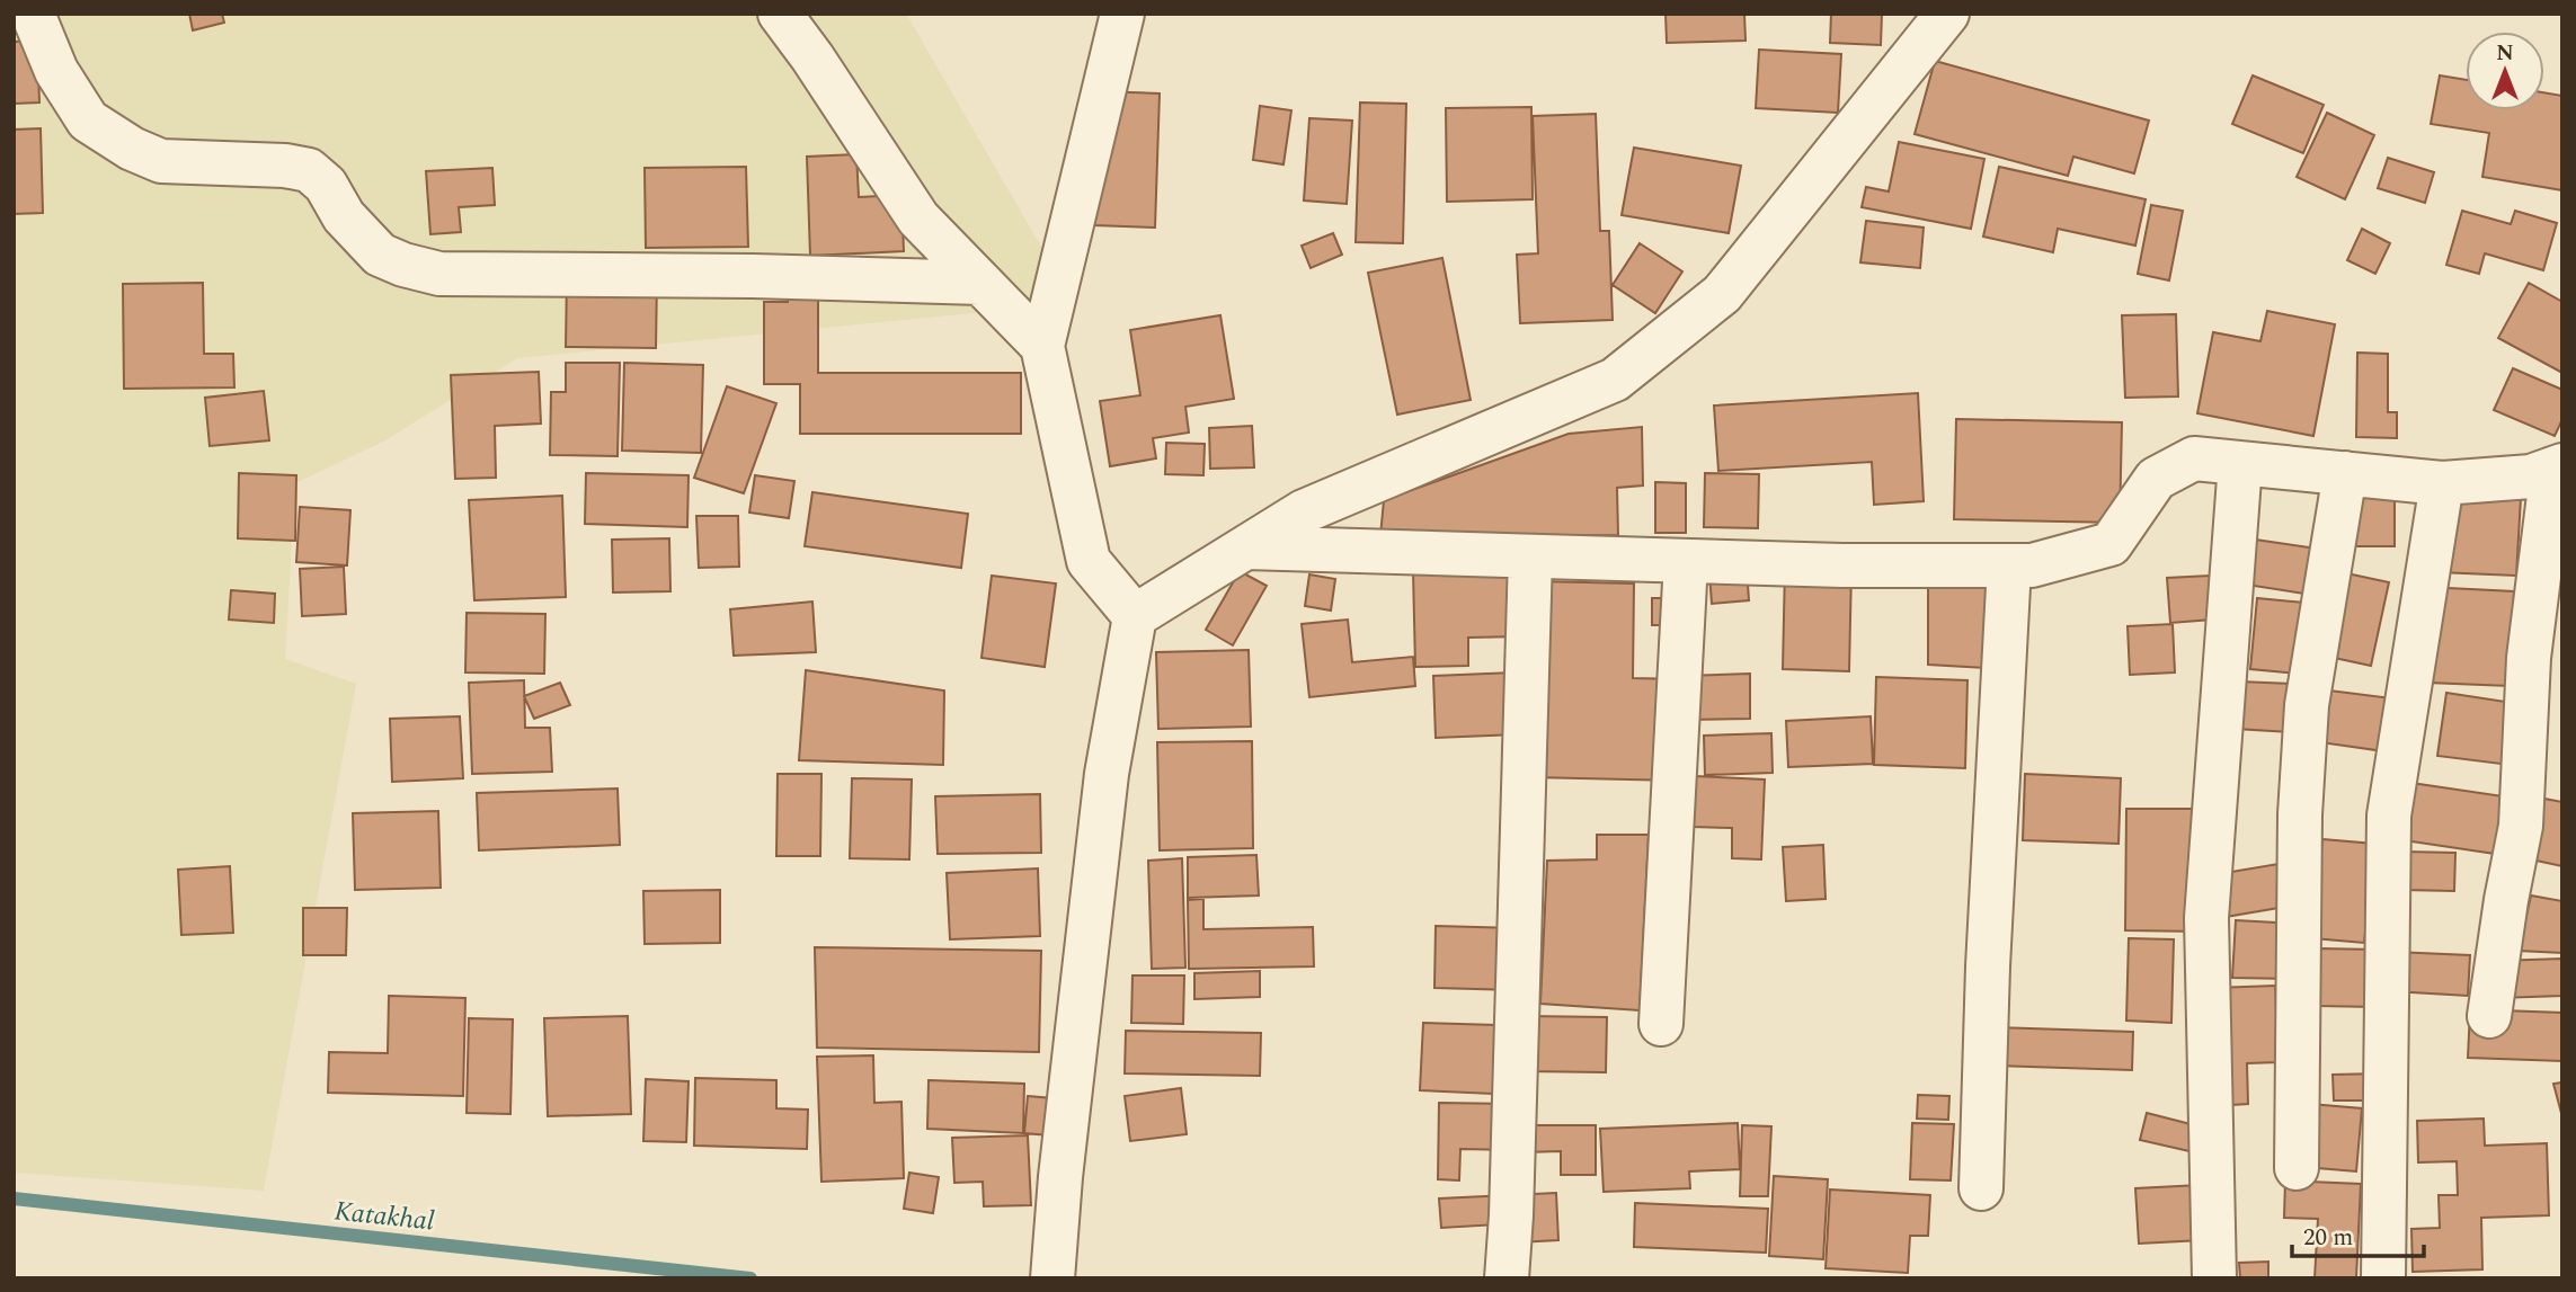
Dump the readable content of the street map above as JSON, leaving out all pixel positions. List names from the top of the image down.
{
  "water": ["Katakhal"],
  "scale_bar": "20 m",
  "north": "top"
}
